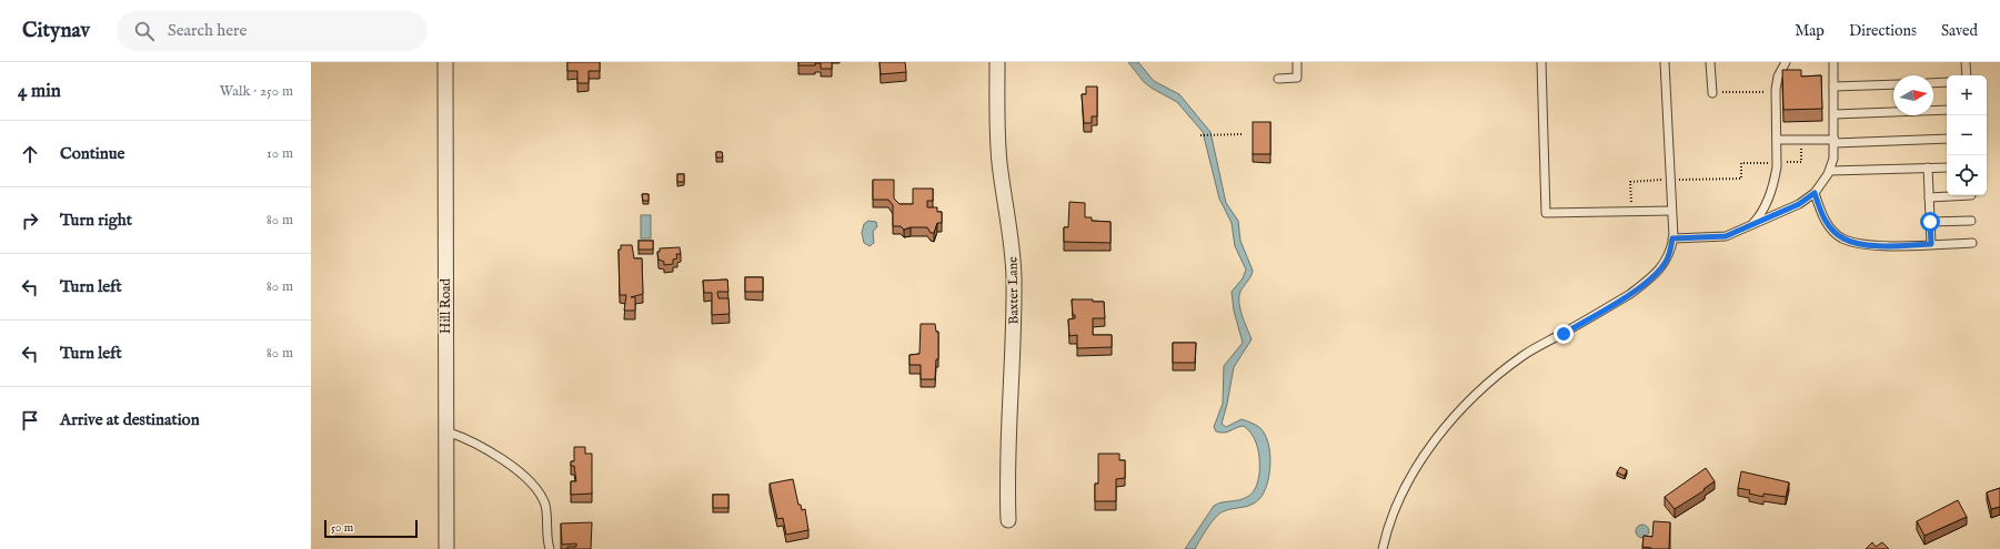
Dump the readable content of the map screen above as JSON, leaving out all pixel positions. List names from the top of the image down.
{
  "streets": {
    "street": ["Baxter Lane", "Hill Road"]
  },
  "scale_bar": "50 m",
  "north": "right",
  "page": {
    "header": "Citynav",
    "search": "Search here",
    "nav": ["Map", "Directions", "Saved"],
    "heading": ["4 min", "Walk · 250 m"],
    "map_buttons": ["+", "−"],
    "list": [
      ["Continue", "10 m"],
      ["Turn right", "80 m"],
      ["Turn left", "80 m"],
      ["Turn left", "80 m"],
      "Arrive at destination"
    ],
    "scale": "50 m"
  }
}
